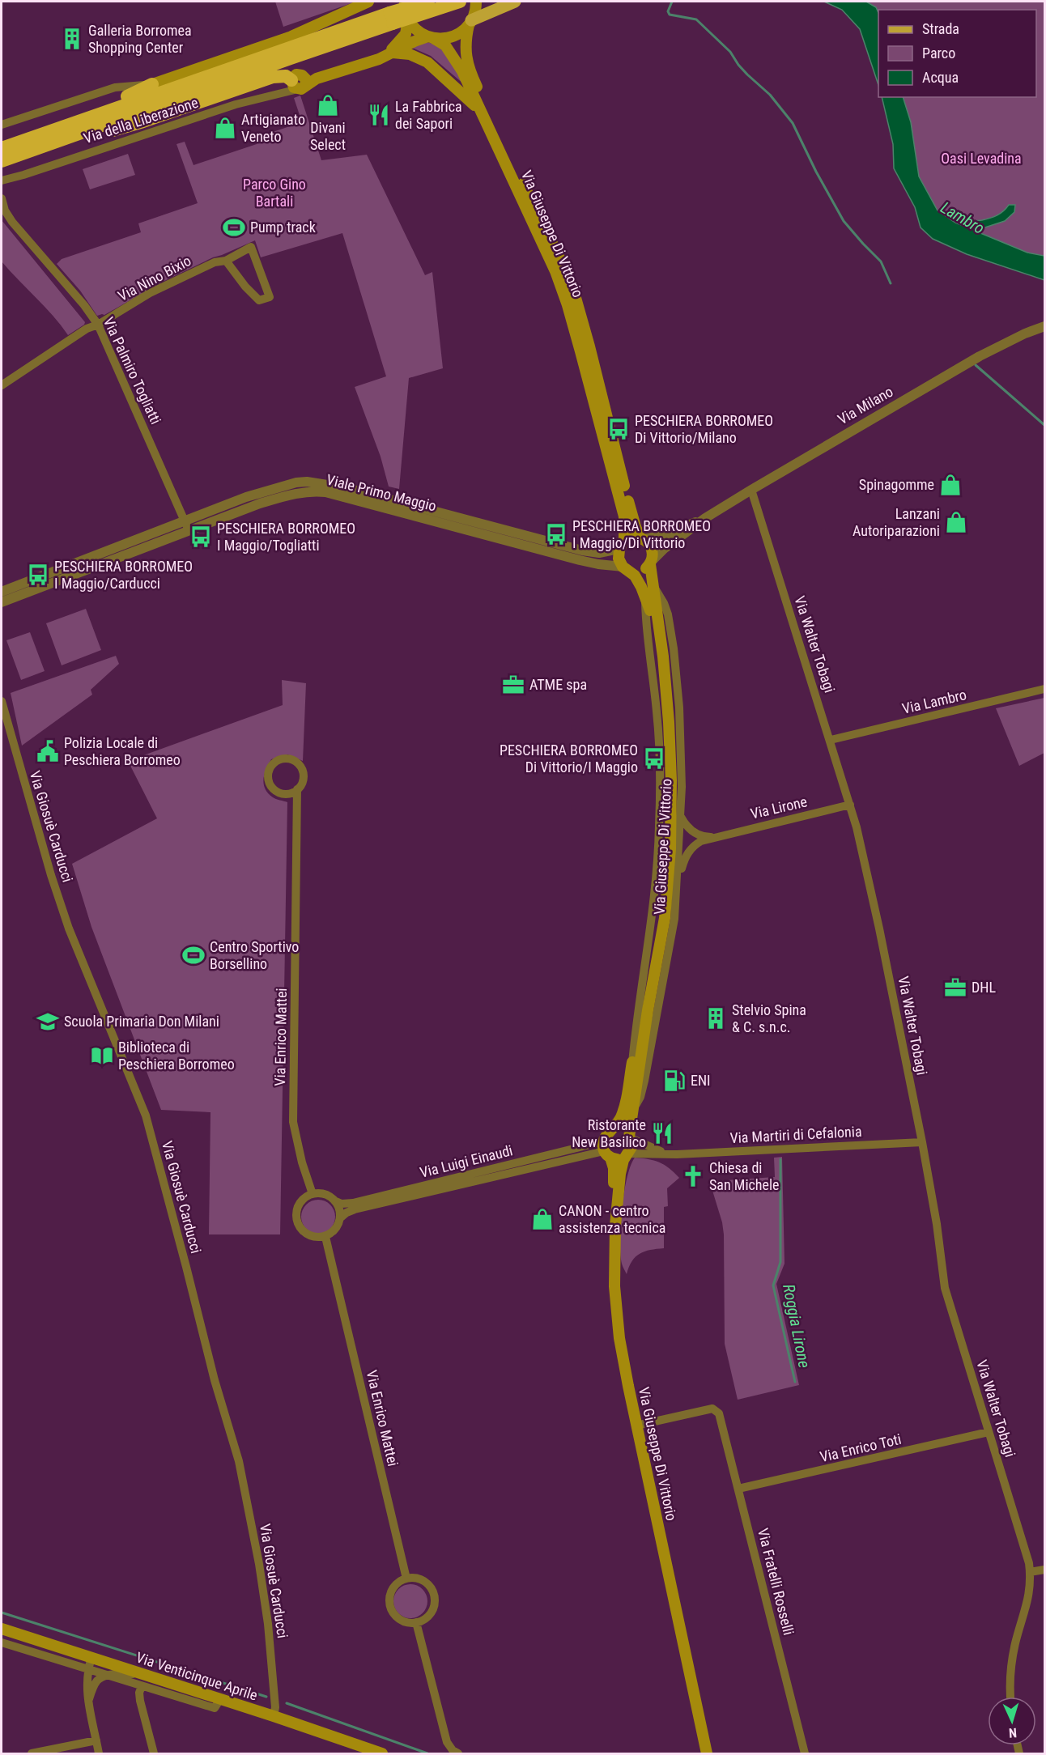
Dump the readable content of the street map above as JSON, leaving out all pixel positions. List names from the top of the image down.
{
  "streets": {
    "main road": ["Via della Liberazione", "Via Giuseppe Di Vittorio", "Via Venticinque Aprile"],
    "street": [
      "Via Nino Bixio",
      "Via Palmiro Togliatti",
      "Via Milano",
      "Viale Primo Maggio",
      "Via Walter Tobagi",
      "Via Lambro",
      "Via Lirone",
      "Via Giosuè Carducci",
      "Via Enrico Mattei",
      "Via Martiri di Cefalonia",
      "Via Luigi Einaudi",
      "Via Enrico Toti",
      "Via Fratelli Rosselli"
    ]
  },
  "crossings": [
    ["Via della Liberazione", "Via Giuseppe Di Vittorio"],
    ["Via Giuseppe Di Vittorio", "Via Milano"],
    ["Via Giuseppe Di Vittorio", "Viale Primo Maggio"],
    ["Via Giuseppe Di Vittorio", "Via Lirone"],
    ["Via Giuseppe Di Vittorio", "Via Martiri di Cefalonia"],
    ["Via Giuseppe Di Vittorio", "Via Luigi Einaudi"],
    ["Via Giuseppe Di Vittorio", "Via Fratelli Rosselli"],
    ["Via Nino Bixio", "Via Palmiro Togliatti"],
    ["Via Palmiro Togliatti", "Viale Primo Maggio"],
    ["Via Milano", "Viale Primo Maggio"],
    ["Via Milano", "Via Walter Tobagi"],
    ["Via Walter Tobagi", "Via Lambro"],
    ["Via Walter Tobagi", "Via Lirone"],
    ["Via Walter Tobagi", "Via Martiri di Cefalonia"],
    ["Via Walter Tobagi", "Via Enrico Toti"],
    ["Via Giosuè Carducci", "Via Venticinque Aprile"],
    ["Via Enrico Mattei", "Via Luigi Einaudi"],
    ["Via Martiri di Cefalonia", "Via Luigi Einaudi"],
    ["Via Enrico Toti", "Via Fratelli Rosselli"]
  ],
  "water": ["Lambro", "Roggia Lirone"],
  "parks": ["Oasi Levadina", "Parco Gino Bartali"],
  "places": {
    "building": ["Galleria Borromea Shopping Center", "Stelvio Spina & C. s.n.c."],
    "shop": [
      "Divani Select",
      "Artigianato Veneto",
      "Spinagomme",
      "Lanzani Autoriparazioni",
      "CANON - centro assistenza tecnica"
    ],
    "restaurant": ["La Fabbrica dei Sapori", "Ristorante New Basilico"],
    "sports": ["Pump track", "Centro Sportivo Borsellino"],
    "bus stop": [
      "PESCHIERA BORROMEO Di Vittorio/Milano",
      "PESCHIERA BORROMEO I Maggio/Di Vittorio",
      "PESCHIERA BORROMEO I Maggio/Togliatti",
      "PESCHIERA BORROMEO I Maggio/Carducci",
      "PESCHIERA BORROMEO Di Vittorio/I Maggio"
    ],
    "office": ["ATME spa", "DHL"],
    "public building": ["Polizia Locale di Peschiera Borromeo"],
    "school or university": ["Scuola Primaria Don Milani"],
    "library": ["Biblioteca di Peschiera Borromeo"],
    "fuel station": ["ENI"],
    "church": ["Chiesa di San Michele"]
  },
  "legend": ["Strada", "Parco", "Acqua"],
  "north": "bottom"
}
